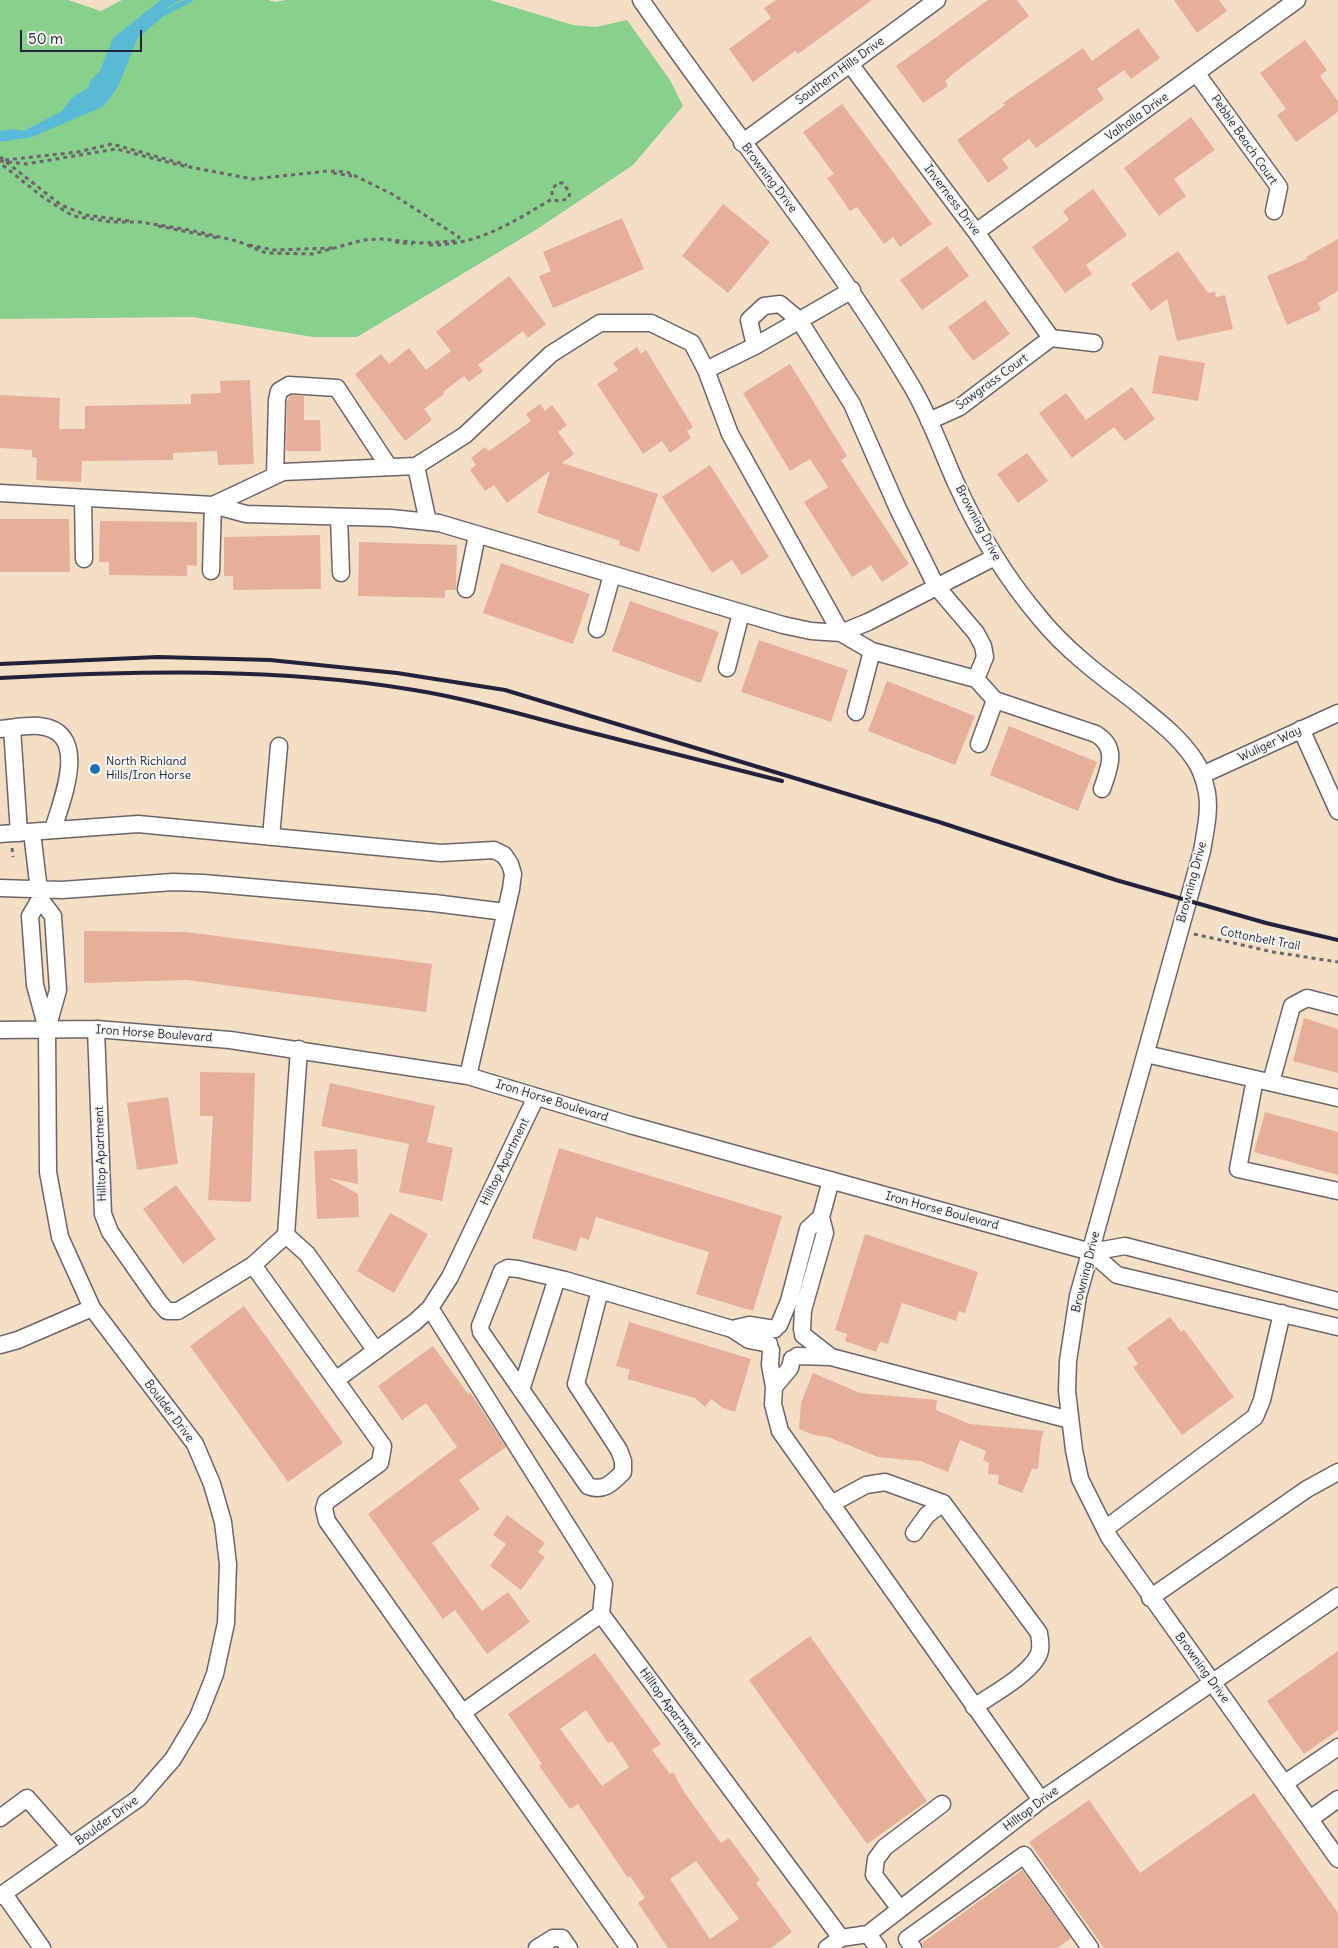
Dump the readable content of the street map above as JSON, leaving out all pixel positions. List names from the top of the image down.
{
  "streets": {
    "street": [
      "Southern Hills Drive",
      "Valhalla Drive",
      "Pebble Beach Court",
      "Browning Drive",
      "Inverness Drive",
      "Sawgrass Court",
      "Wuliger Way",
      "Iron Horse Boulevard",
      "Hilltop Apartment",
      "Boulder Drive",
      "Hilltop Drive"
    ],
    "path": ["Cottonbelt Trail"]
  },
  "crossings": [
    ["Southern Hills Drive", "Browning Drive"],
    ["Southern Hills Drive", "Inverness Drive"],
    ["Valhalla Drive", "Pebble Beach Court"],
    ["Valhalla Drive", "Inverness Drive"],
    ["Browning Drive", "Sawgrass Court"],
    ["Browning Drive", "Wuliger Way"],
    ["Browning Drive", "Cottonbelt Trail"],
    ["Browning Drive", "Iron Horse Boulevard"],
    ["Browning Drive", "Hilltop Drive"],
    ["Inverness Drive", "Sawgrass Court"],
    ["Iron Horse Boulevard", "Hilltop Apartment"],
    ["Iron Horse Boulevard", "Boulder Drive"]
  ],
  "places": ["North Richland Hills/Iron Horse"],
  "scale_bar": "50 m"
}
